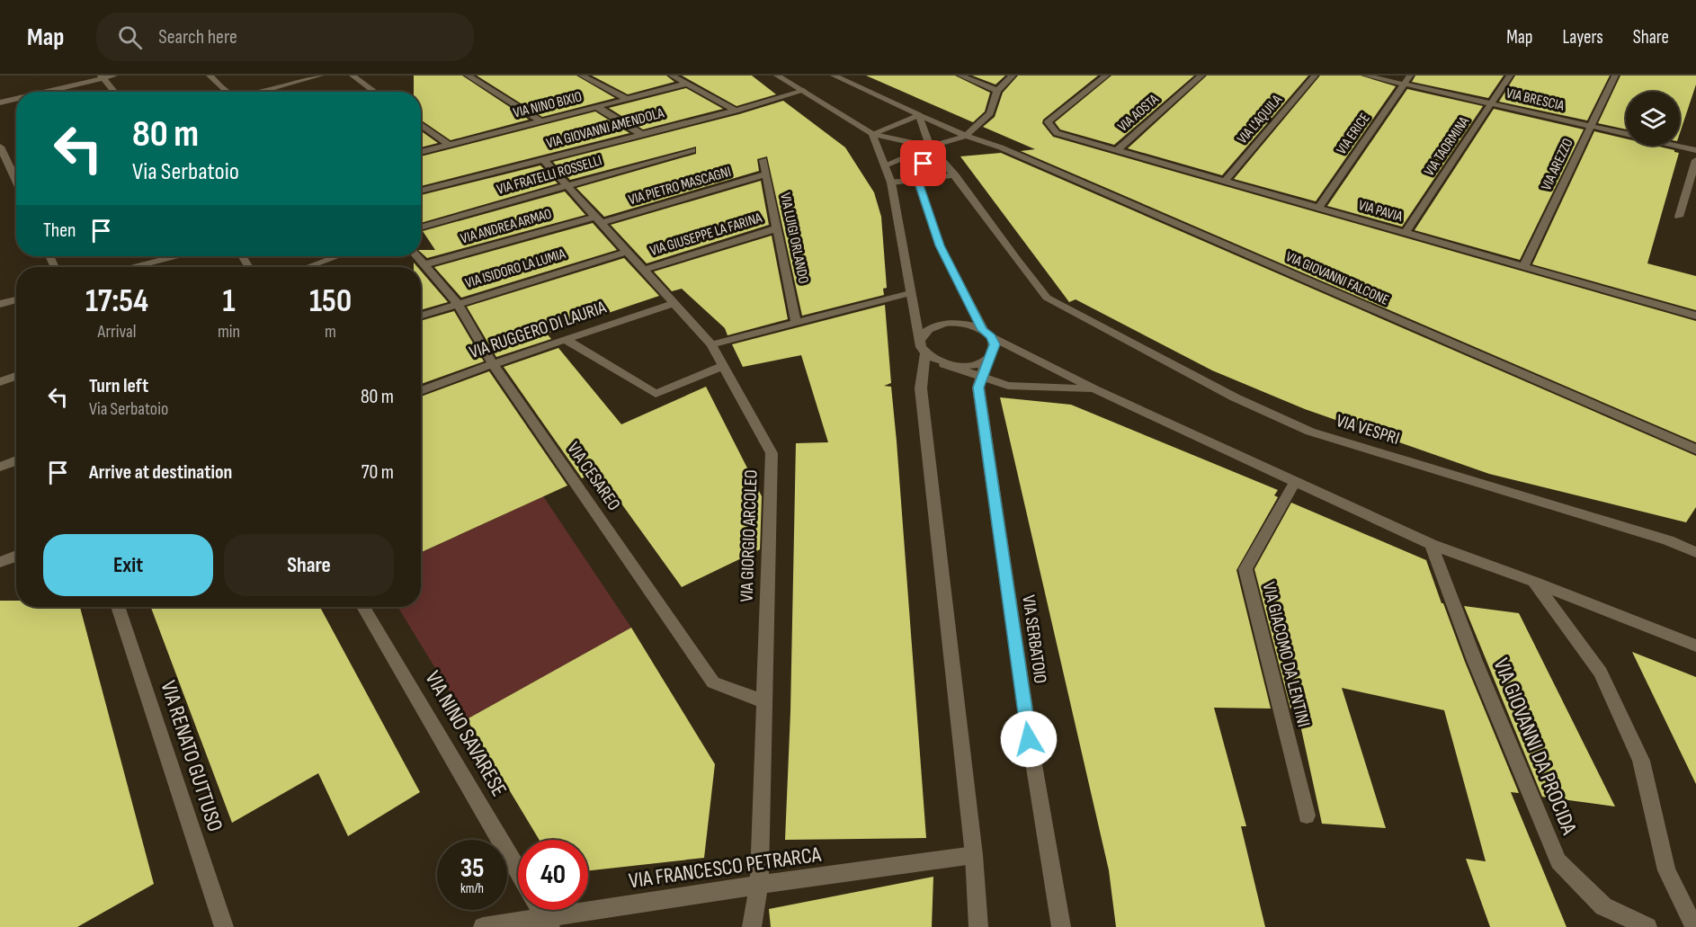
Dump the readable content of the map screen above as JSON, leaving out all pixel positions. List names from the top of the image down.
{
  "streets": {
    "street": [
      "VIA BRESCIA",
      "VIA NINO BIXIO",
      "VIA AOSTA",
      "VIA L'AQUILA",
      "VIA GIOVANNI AMENDOLA",
      "VIA ERICE",
      "VIA TAORMINA",
      "VIA AREZZO",
      "VIA FRATELLI ROSSELLI",
      "VIA PIETRO MASCAGNI",
      "VIA PAVIA",
      "VIA ANDREA ARMAO",
      "VIA GIUSEPPE LA FARINA",
      "VIA LUIGI ORLANDO",
      "VIA ISIDORO LA LUMIA",
      "VIA GIOVANNI FALCONE",
      "VIA RUGGERO DI LAURIA",
      "VIA VESPRI",
      "VIA CESAREO",
      "VIA GIORGIO ARCOLEO",
      "VIA SERBATOIO",
      "VIA GIACOMO DA LENTINI",
      "VIA NINO SAVARESE",
      "VIA GIOVANNI DA PROCIDA",
      "VIA RENATO GUTTUSO",
      "VIA FRANCESCO PETRARCA"
    ]
  },
  "crossings": [
    ["VIA BRESCIA", "VIA ERICE"],
    ["VIA BRESCIA", "VIA TAORMINA"],
    ["VIA BRESCIA", "VIA AREZZO"],
    ["VIA AOSTA", "VIA PAVIA"],
    ["VIA L'AQUILA", "VIA PAVIA"],
    ["VIA GIOVANNI AMENDOLA", "VIA GIORGIO ARCOLEO"],
    ["VIA ERICE", "VIA PAVIA"],
    ["VIA TAORMINA", "VIA PAVIA"],
    ["VIA AREZZO", "VIA PAVIA"],
    ["VIA FRATELLI ROSSELLI", "VIA GIORGIO ARCOLEO"],
    ["VIA PIETRO MASCAGNI", "VIA ANDREA ARMAO"],
    ["VIA PIETRO MASCAGNI", "VIA LUIGI ORLANDO"],
    ["VIA PIETRO MASCAGNI", "VIA GIORGIO ARCOLEO"],
    ["VIA ANDREA ARMAO", "VIA CESAREO"],
    ["VIA ANDREA ARMAO", "VIA GIORGIO ARCOLEO"],
    ["VIA GIUSEPPE LA FARINA", "VIA LUIGI ORLANDO"],
    ["VIA GIUSEPPE LA FARINA", "VIA GIORGIO ARCOLEO"],
    ["VIA ISIDORO LA LUMIA", "VIA CESAREO"],
    ["VIA ISIDORO LA LUMIA", "VIA GIORGIO ARCOLEO"],
    ["VIA RUGGERO DI LAURIA", "VIA CESAREO"],
    ["VIA RUGGERO DI LAURIA", "VIA GIORGIO ARCOLEO"],
    ["VIA CESAREO", "VIA GIORGIO ARCOLEO"],
    ["VIA GIORGIO ARCOLEO", "VIA FRANCESCO PETRARCA"]
  ],
  "page": {
    "header": "Map",
    "search": "Search here",
    "nav": ["Map", "Layers", "Share"],
    "turn": ["80 m", "Via Serbatoio"],
    "then": "Then",
    "eta": [
      "17:54",
      "Arrival",
      "1",
      "min",
      "150",
      "m"
    ],
    "list": [
      {
        "name": "Turn left",
        "note": "Via Serbatoio",
        "value": "80 m"
      },
      {
        "name": "Arrive at destination",
        "value": "70 m"
      }
    ],
    "buttons": ["Exit", "Share"],
    "speed": "35 km/h",
    "limit": "40"
  }
}
